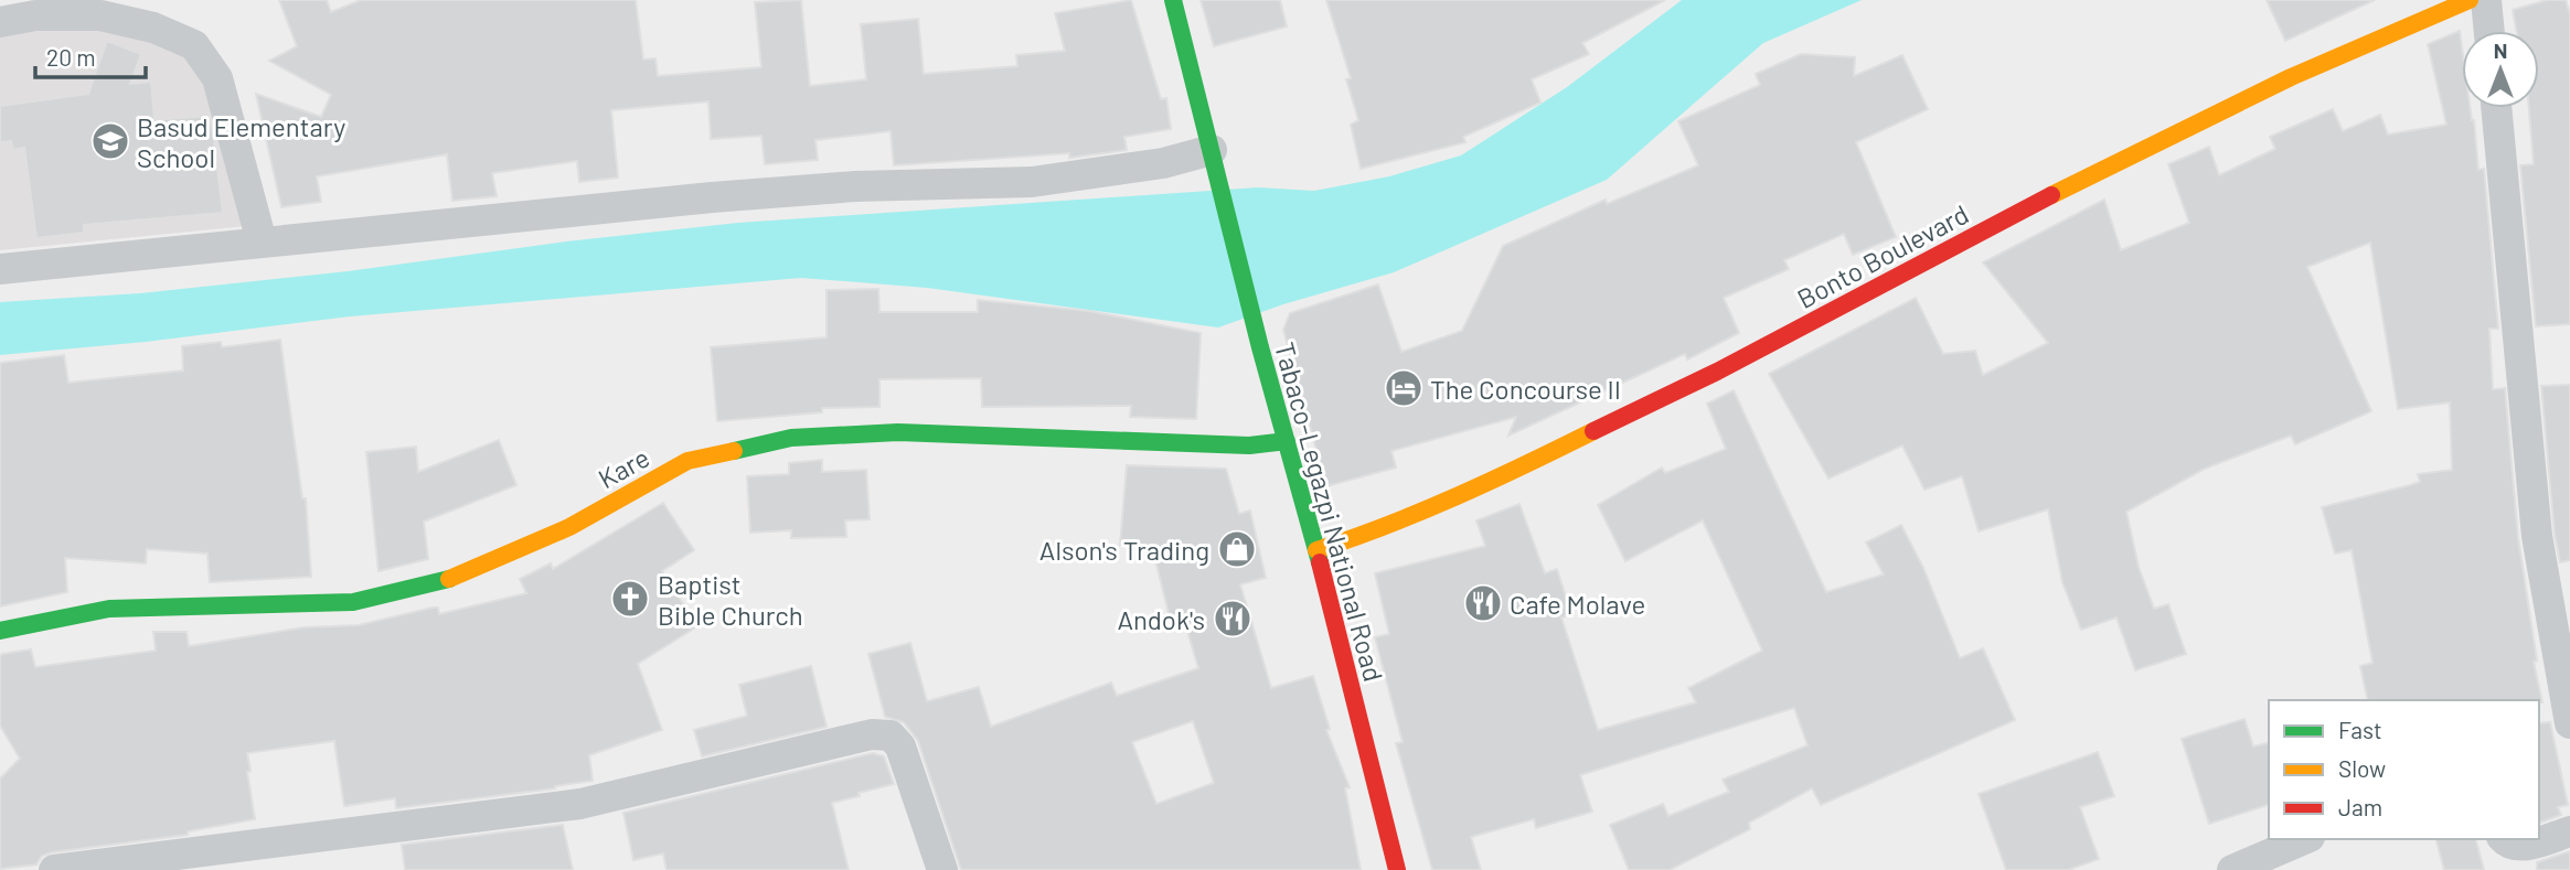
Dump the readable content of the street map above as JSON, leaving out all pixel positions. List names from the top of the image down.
{
  "streets": {
    "street": ["Bonto Boulevard", "Kare", "Tabaco-Legazpi National Road"]
  },
  "crossings": [
    ["Bonto Boulevard", "Tabaco-Legazpi National Road"],
    ["Kare", "Tabaco-Legazpi National Road"]
  ],
  "places": {
    "school or university": ["Basud Elementary School"],
    "hotel": ["The Concourse II"],
    "shop": ["Alson's Trading"],
    "church": ["Baptist Bible Church"],
    "restaurant": ["Cafe Molave", "Andok's"]
  },
  "legend": ["Fast", "Slow", "Jam"],
  "scale_bar": "20 m",
  "north": "top"
}
